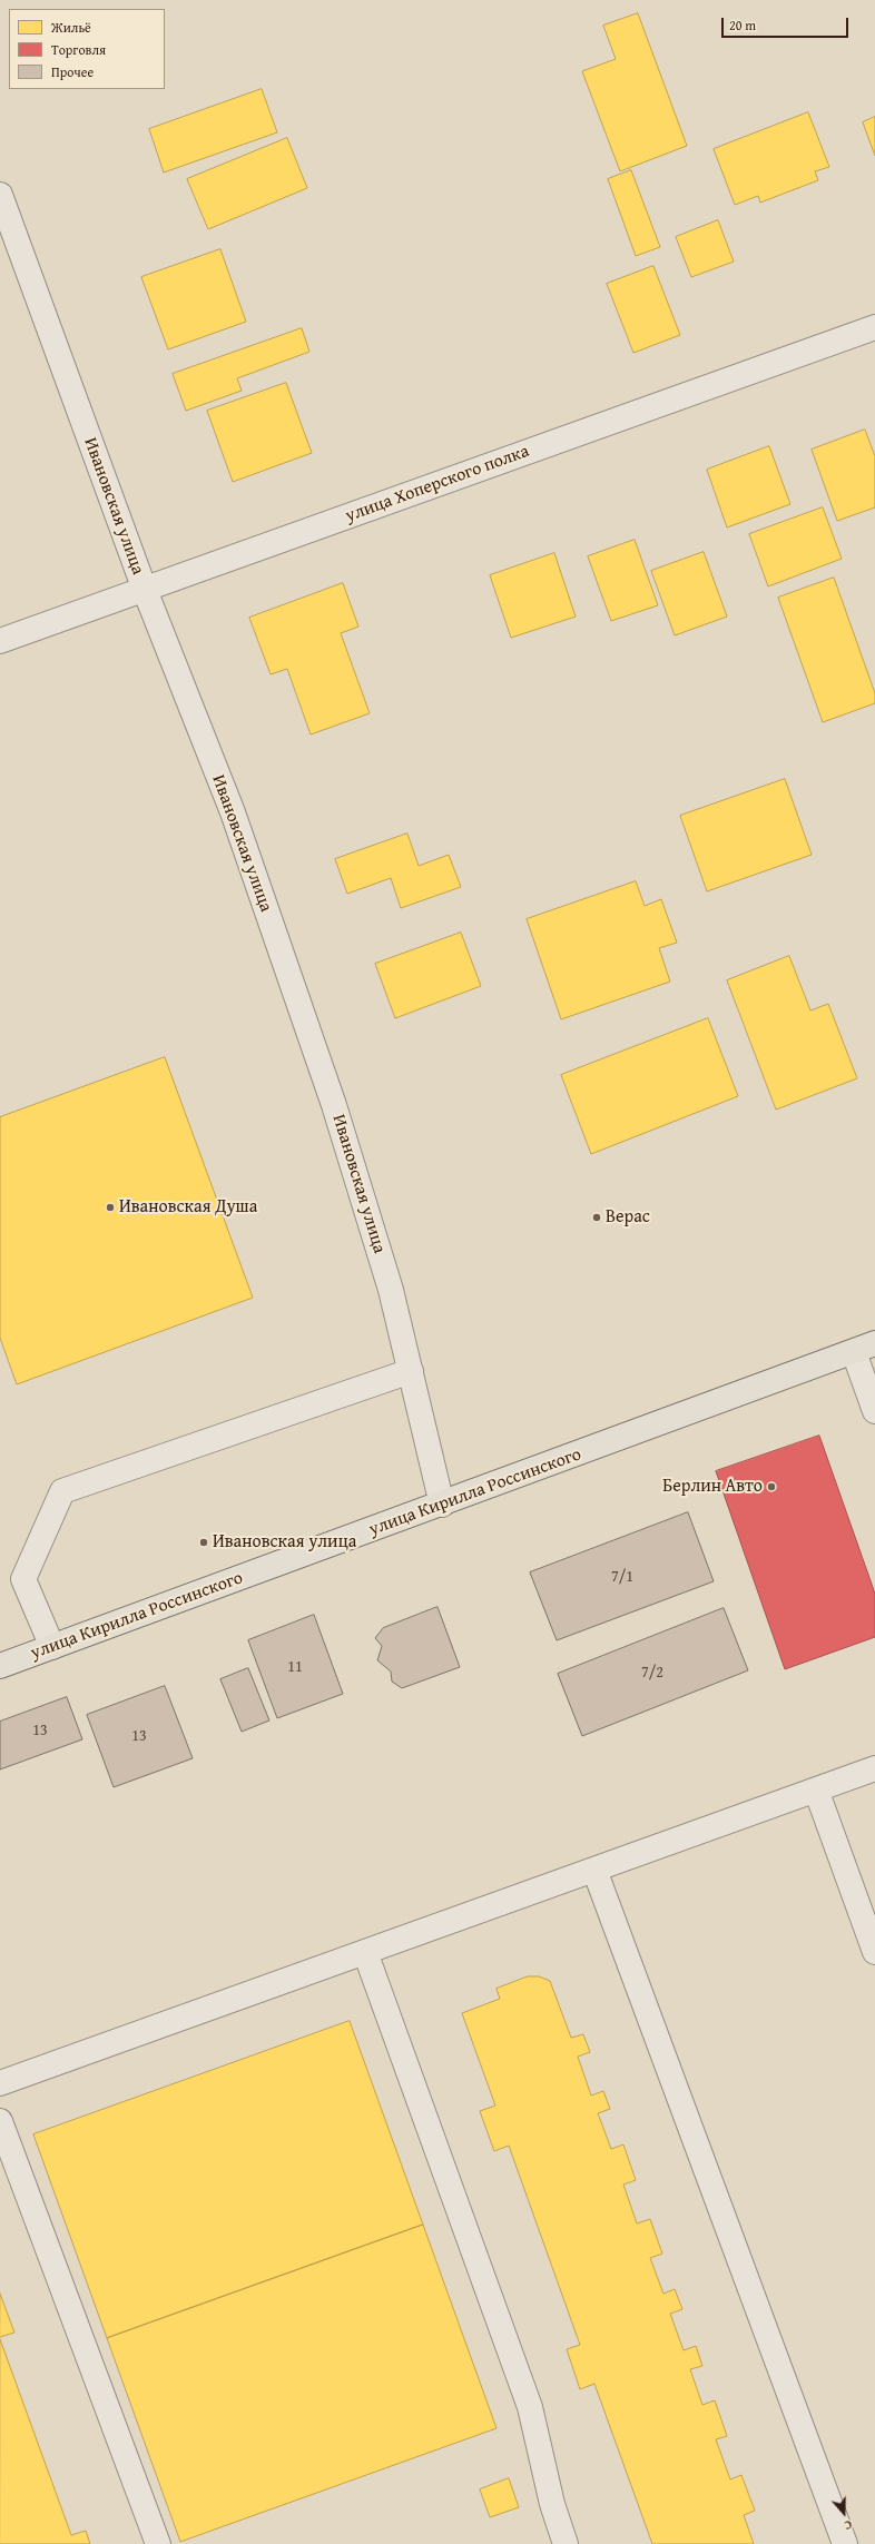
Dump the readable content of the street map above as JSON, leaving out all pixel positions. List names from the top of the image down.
{
  "streets": {
    "main road": ["улица Кирилла Россинского"],
    "street": ["улица Хоперского полка", "Ивановская улица"]
  },
  "crossings": [
    ["улица Хоперского полка", "Ивановская улица"],
    ["Ивановская улица", "улица Кирилла Россинского"]
  ],
  "places": [
    "Ивановская Душа",
    "Верас",
    "Берлин Авто",
    "Ивановская улица"
  ],
  "house_numbers": [
    "7/1",
    "11",
    "7/2",
    "13",
    "13"
  ],
  "legend": ["Жильё", "Торговля", "Прочее"],
  "scale_bar": "20 m",
  "north": "bottom"
}
